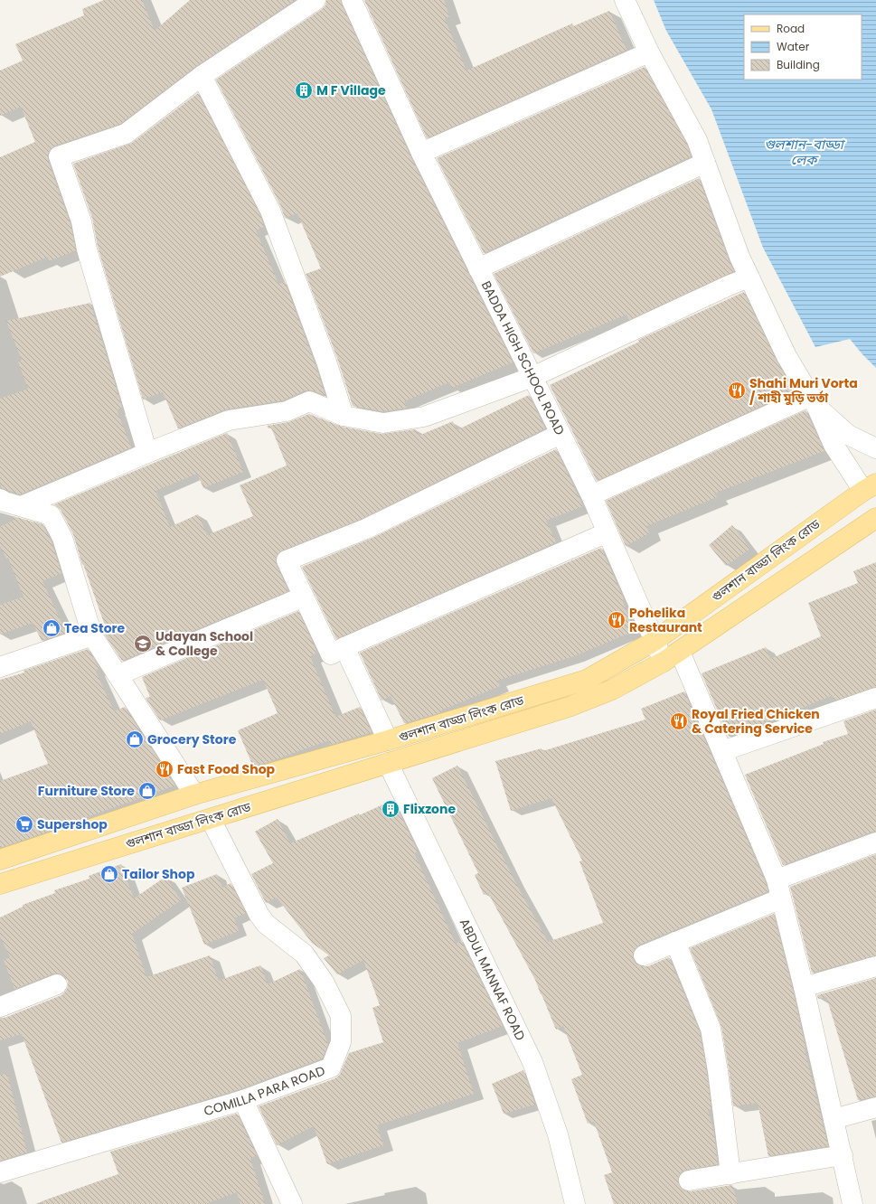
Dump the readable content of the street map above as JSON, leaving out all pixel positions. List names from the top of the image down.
{
  "streets": {
    "main road": ["গুলশান বাড্ডা লিংক রোড"],
    "street": ["BADDA HIGH SCHOOL ROAD", "ABDUL MANNAF ROAD", "COMILLA PARA ROAD"]
  },
  "crossings": [
    ["BADDA HIGH SCHOOL ROAD", "গুলশান বাড্ডা লিংক রোড"],
    ["গুলশান বাড্ডা লিংক রোড", "ABDUL MANNAF ROAD"],
    ["গুলশান বাড্ডা লিংক রোড", "COMILLA PARA ROAD"]
  ],
  "water": ["গুলশান-বাড্ডা লেক"],
  "places": {
    "building": ["M F Village", "Flixzone"],
    "restaurant": [
      "Shahi Muri Vorta / শাহী মুড়ি ভর্তা",
      "Pohelika Restaurant",
      "Royal Fried Chicken & Catering Service",
      "Fast Food Shop"
    ],
    "shop": [
      "Tea Store",
      "Grocery Store",
      "Furniture Store",
      "Tailor Shop"
    ],
    "school or university": ["Udayan School & College"],
    "supermarket": ["Supershop"]
  },
  "legend": ["Road", "Water", "Building"]
}
